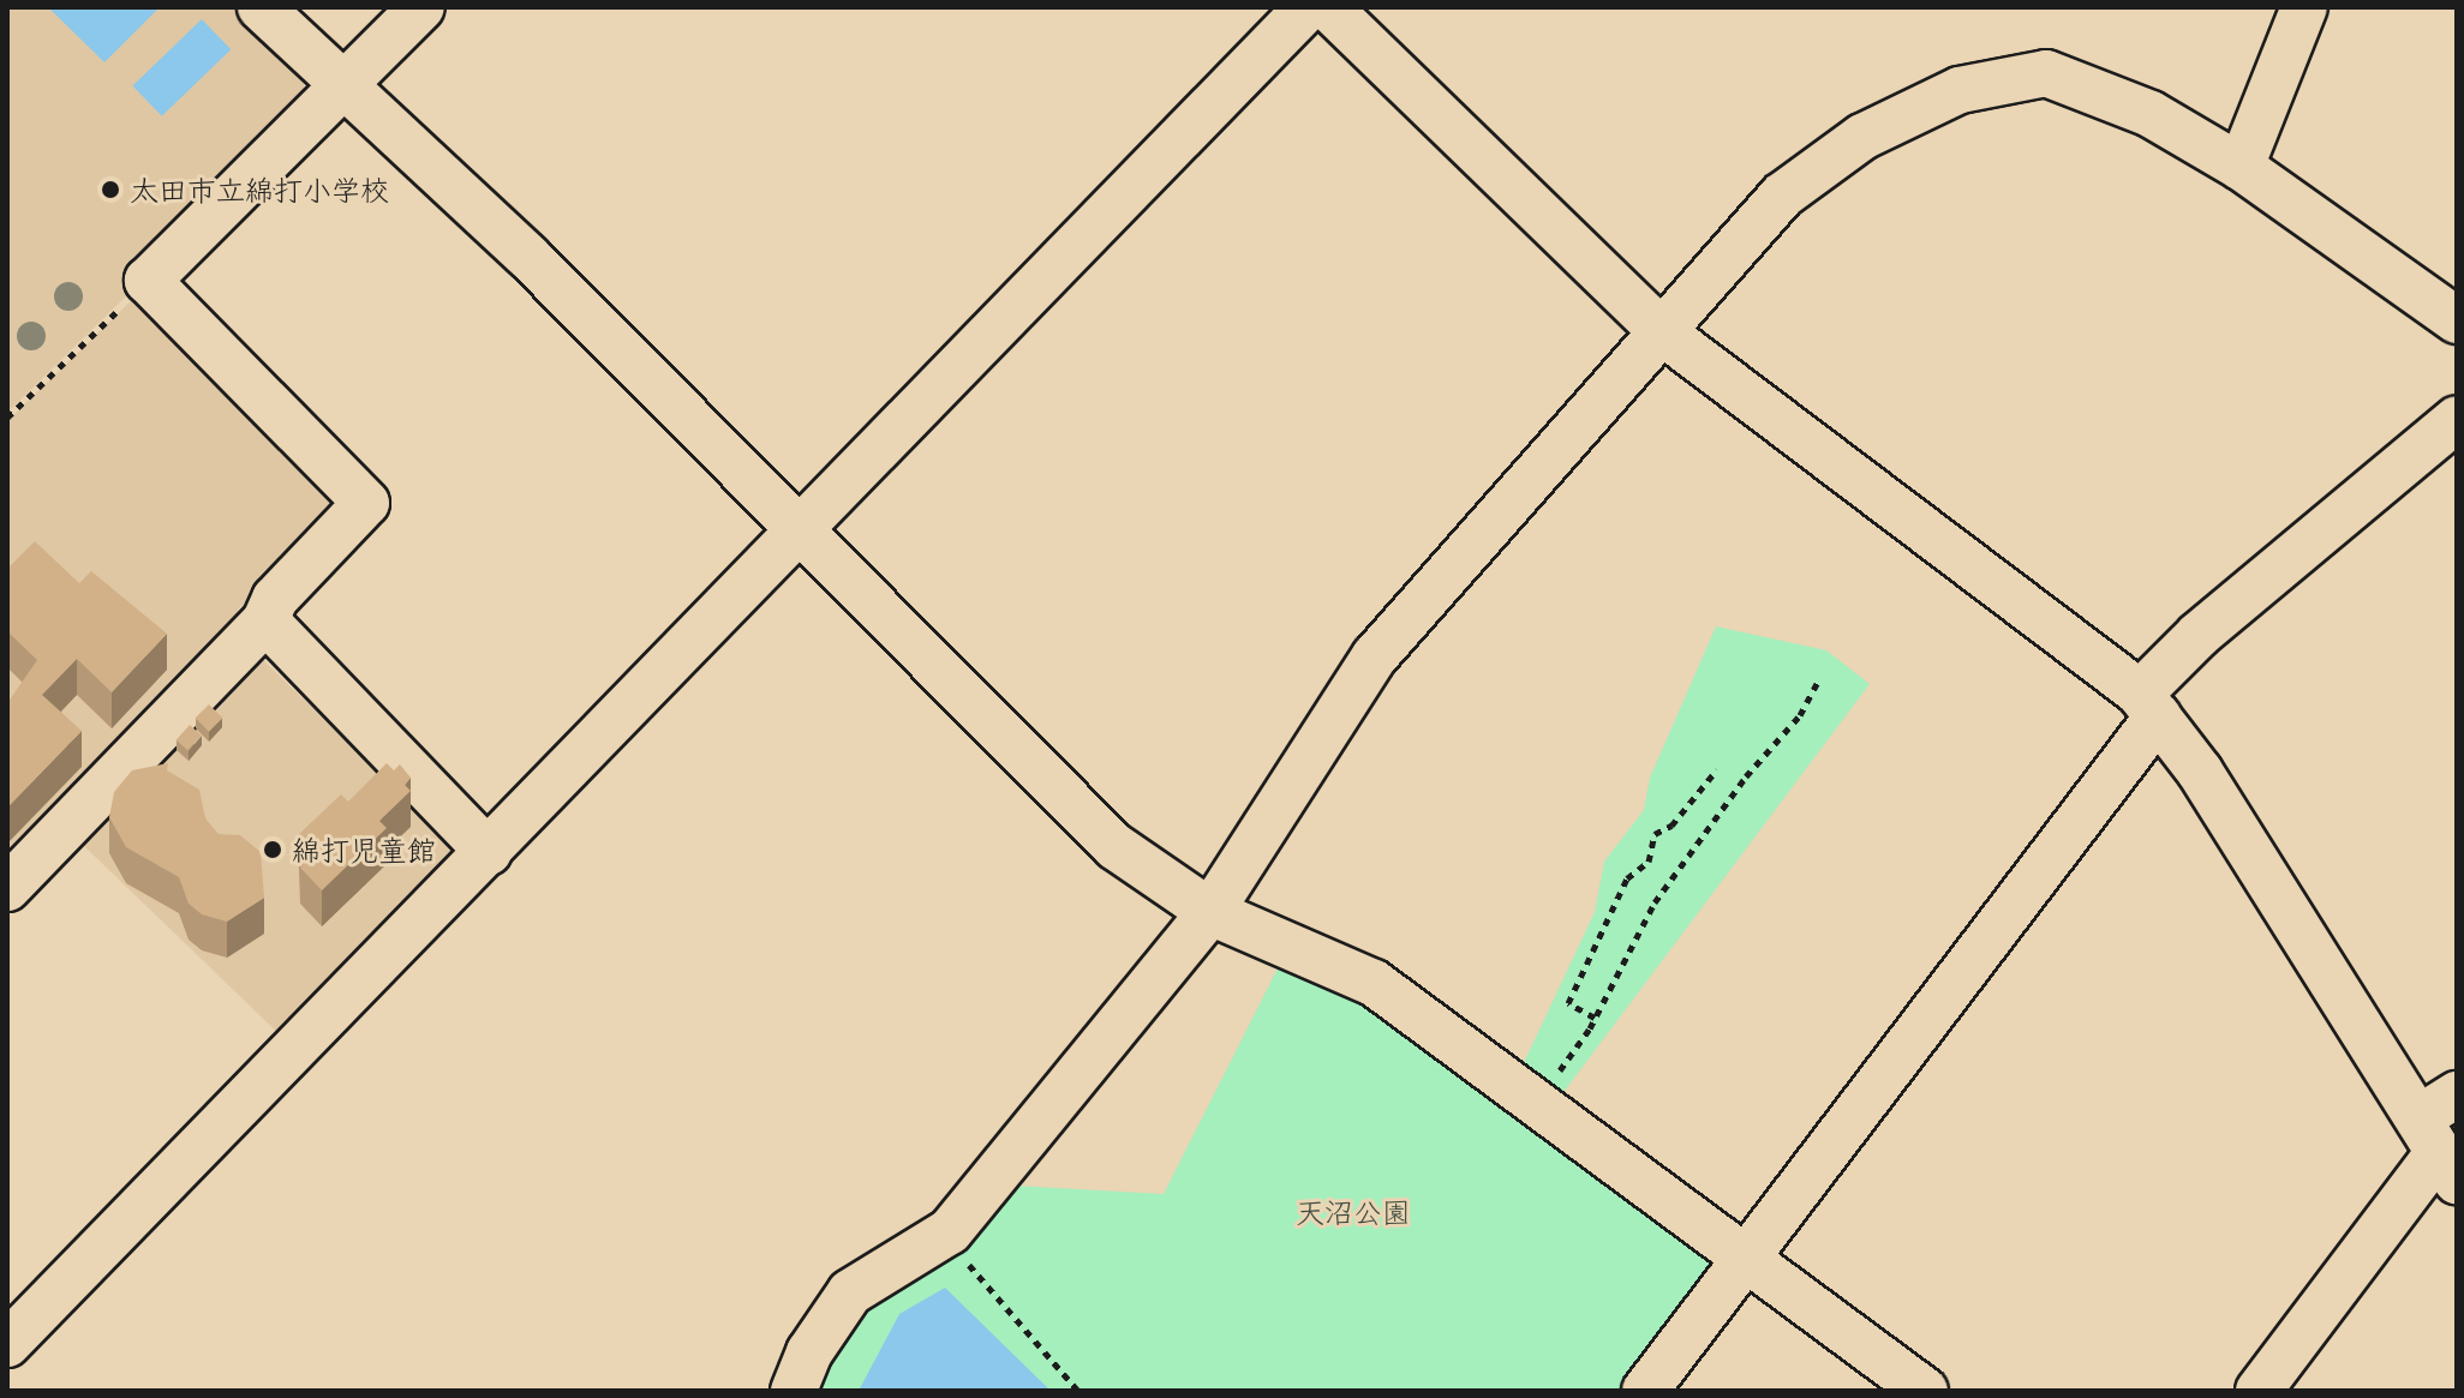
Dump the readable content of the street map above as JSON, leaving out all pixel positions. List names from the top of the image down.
{
  "parks": ["天沼公園"],
  "places": ["太田市立綿打小学校", "綿打児童館"]
}
